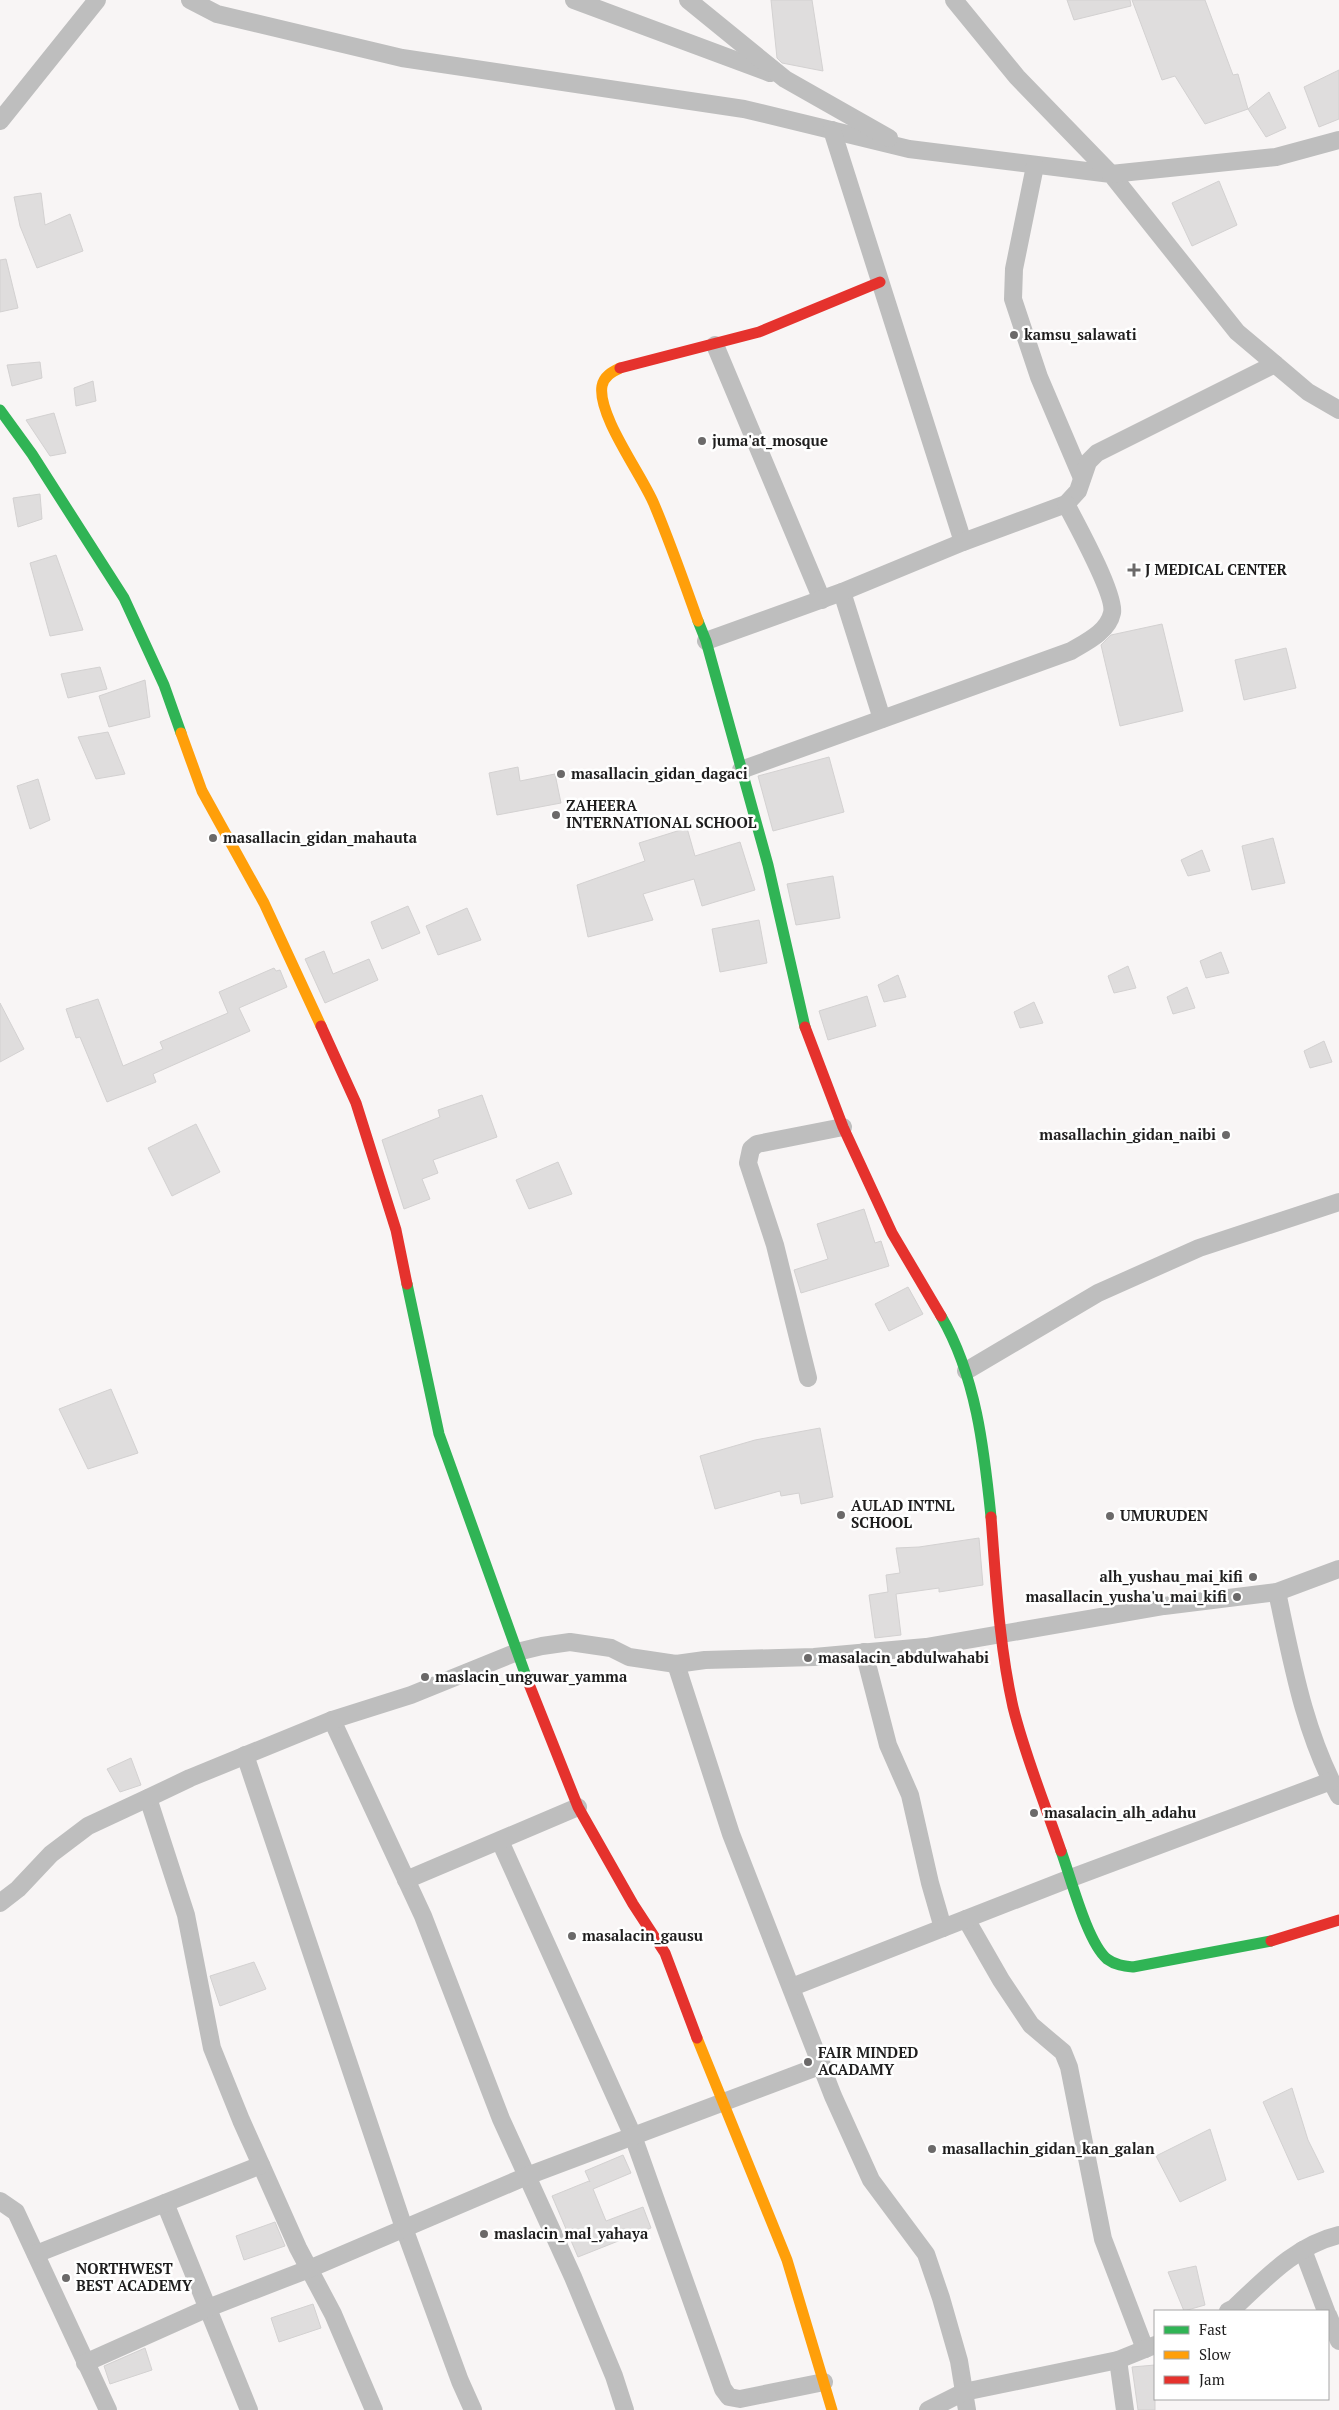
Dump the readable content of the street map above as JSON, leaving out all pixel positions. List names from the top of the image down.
{
  "places": {
    "other": [
      "kamsu_salawati",
      "juma'at_mosque",
      "masallacin_gidan_dagaci",
      "ZAHEERA INTERNATIONAL SCHOOL",
      "masallacin_gidan_mahauta",
      "masallachin_gidan_naibi",
      "AULAD INTNL SCHOOL",
      "UMURUDEN",
      "alh_yushau_mai_kifi",
      "masallacin_yusha'u_mai_kifi",
      "masalacin_abdulwahabi",
      "maslacin_unguwar_yamma",
      "masalacin_alh_adahu",
      "masalacin_gausu",
      "FAIR MINDED ACADAMY",
      "masallachin_gidan_kan_galan",
      "maslacin_mal_yahaya",
      "NORTHWEST BEST ACADEMY"
    ],
    "health": ["J MEDICAL CENTER"]
  },
  "legend": ["Fast", "Slow", "Jam"]
}
